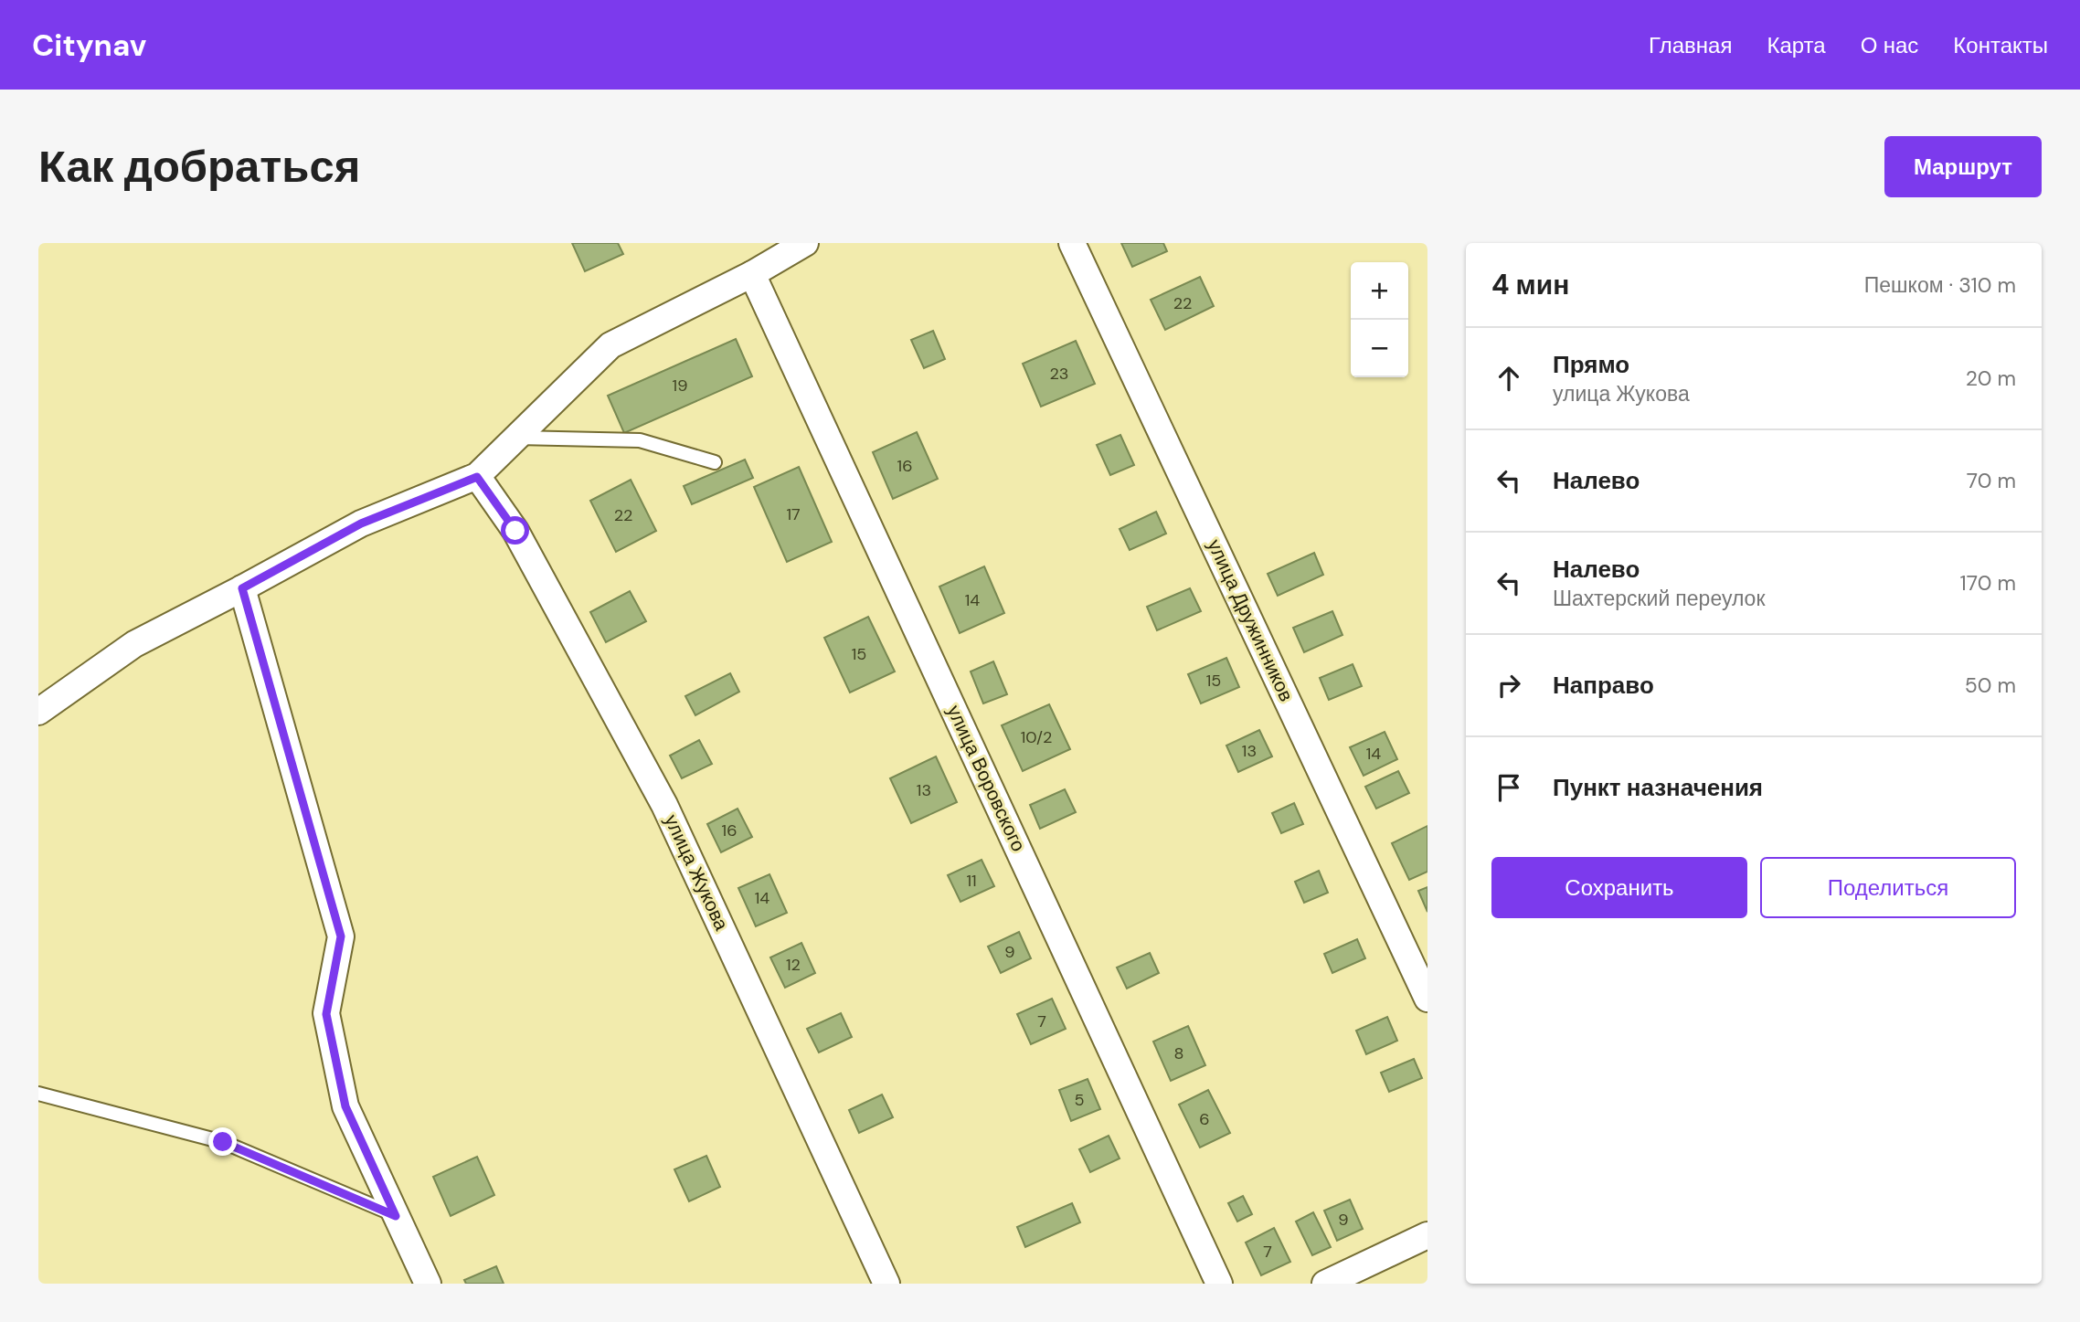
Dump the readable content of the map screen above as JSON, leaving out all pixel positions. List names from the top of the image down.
{
  "streets": {
    "street": ["улица Дружинников", "улица Воровского", "улица Жукова"]
  },
  "house_numbers": [
    "22",
    "23",
    "19",
    "16",
    "17",
    "22",
    "14",
    "15",
    "15",
    "10/2",
    "13",
    "14",
    "13",
    "16",
    "11",
    "14",
    "9",
    "12",
    "7",
    "8",
    "5",
    "6",
    "9",
    "7"
  ],
  "page": {
    "header": "Citynav",
    "nav": [
      "Главная",
      "Карта",
      "О нас",
      "Контакты"
    ],
    "buttons": [
      "Маршрут",
      ["Сохранить", "Поделиться"]
    ],
    "title": "Как добраться",
    "heading": ["4 мин", "Пешком · 310 m"],
    "map_buttons": ["+", "−"],
    "list": [
      ["Прямо", "улица Жукова", "20 m"],
      ["Налево", "70 m"],
      ["Налево", "Шахтерский переулок", "170 m"],
      ["Направо", "50 m"],
      "Пункт назначения"
    ]
  }
}
